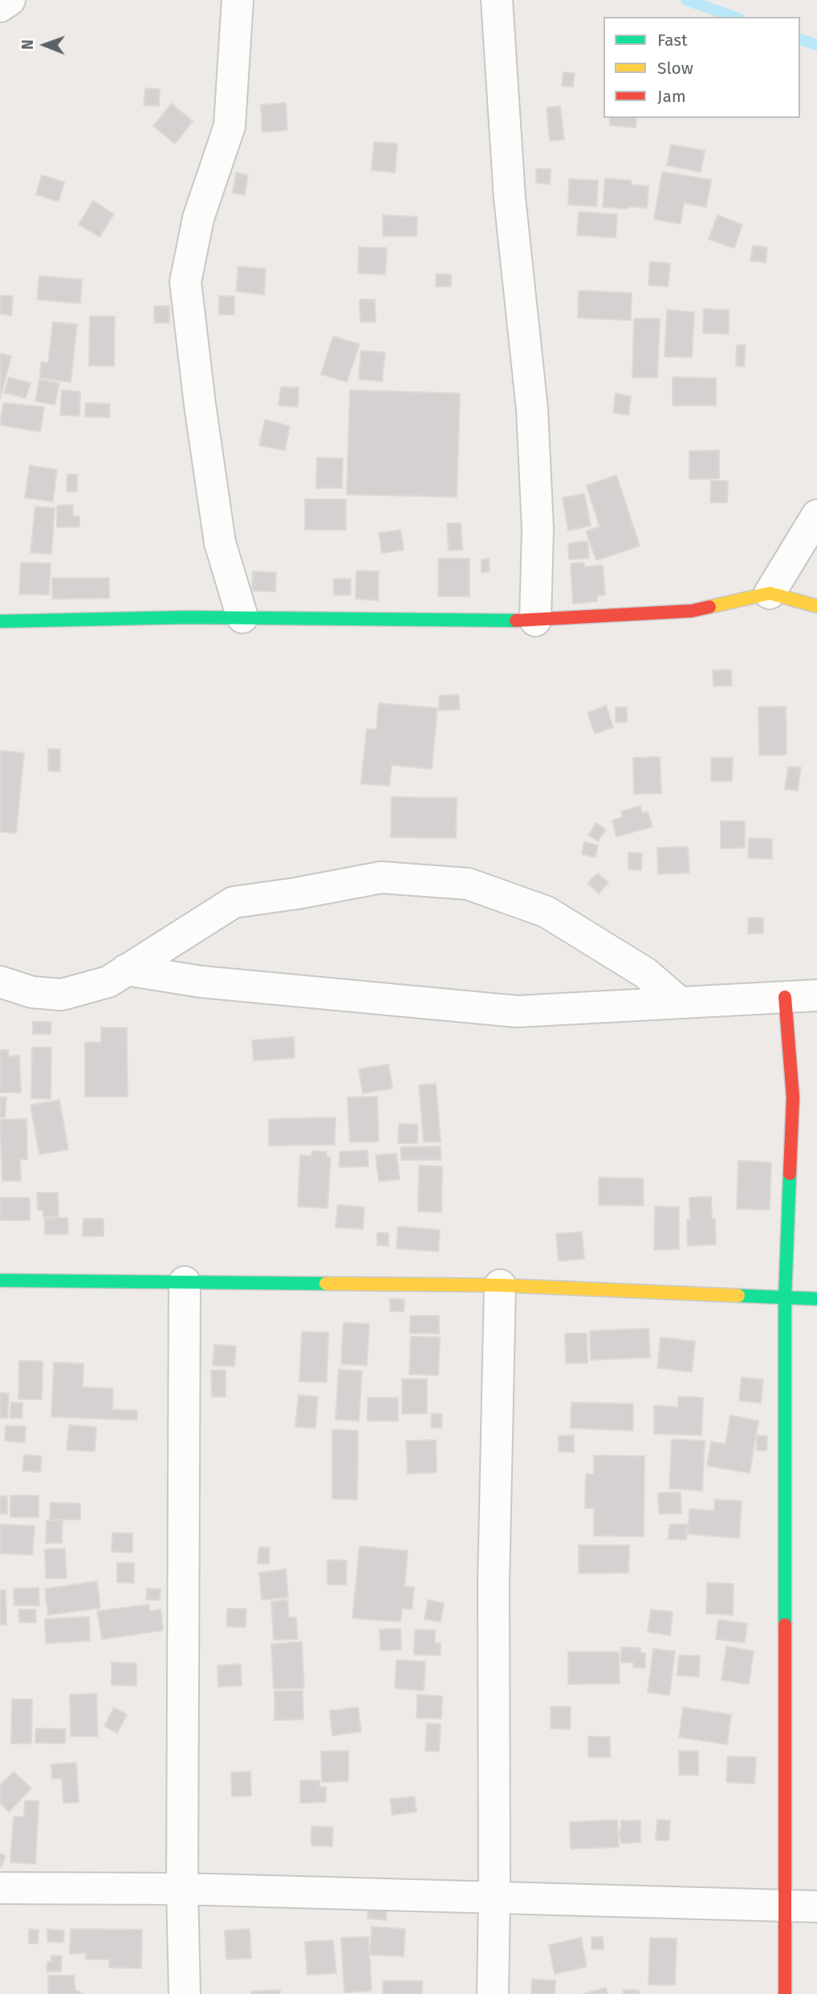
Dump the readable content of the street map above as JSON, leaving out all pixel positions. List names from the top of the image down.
{
  "legend": ["Fast", "Slow", "Jam"],
  "north": "left"
}
